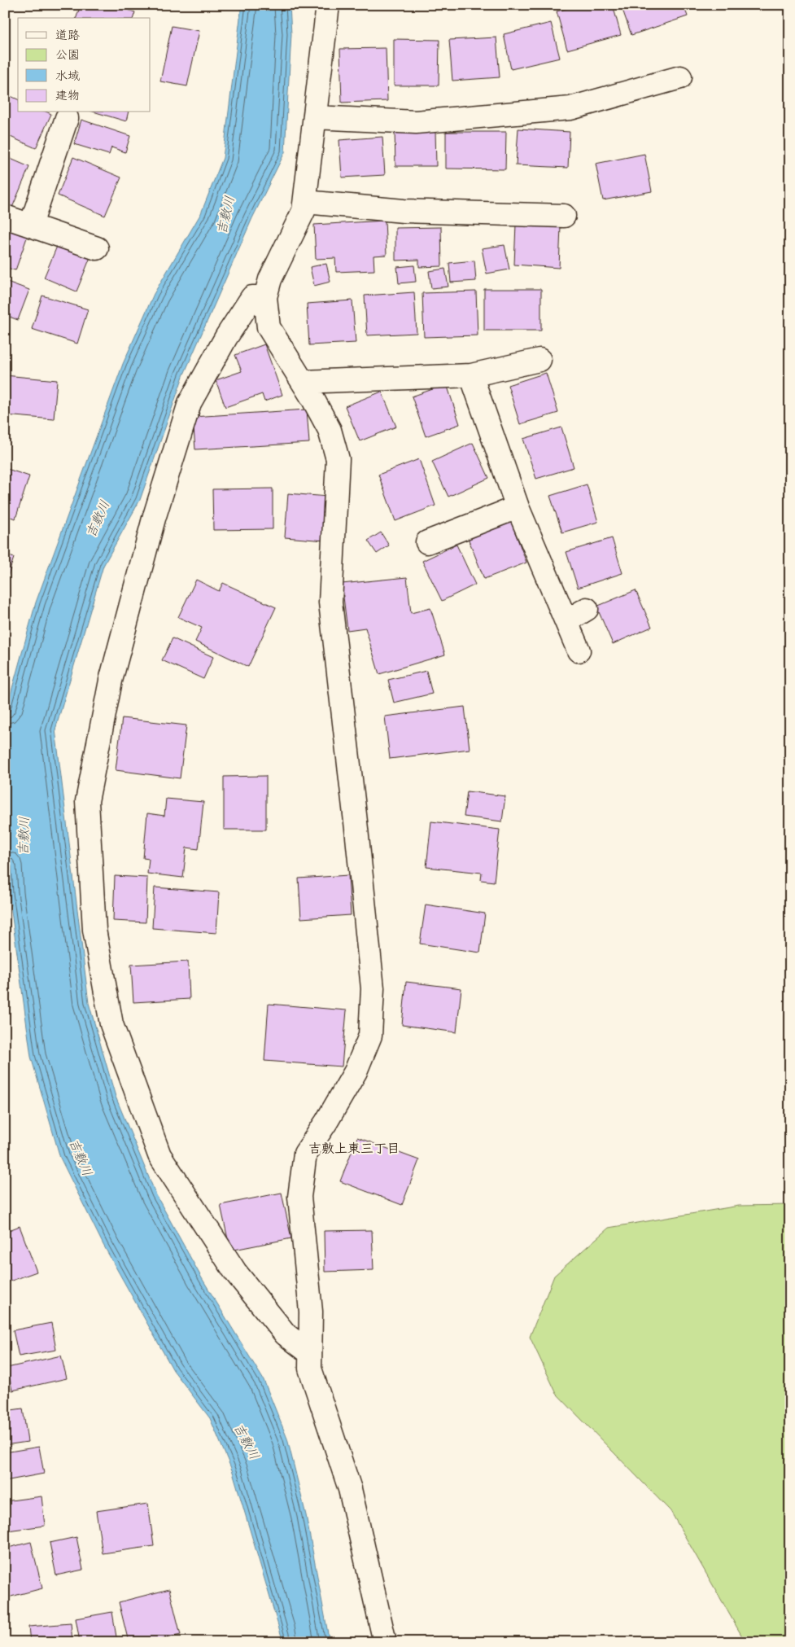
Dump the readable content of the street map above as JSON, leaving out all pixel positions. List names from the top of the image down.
{
  "districts": ["吉敷上東三丁目"],
  "water": ["吉敷川"],
  "legend": [
    "道路",
    "公園",
    "水域",
    "建物"
  ]
}
